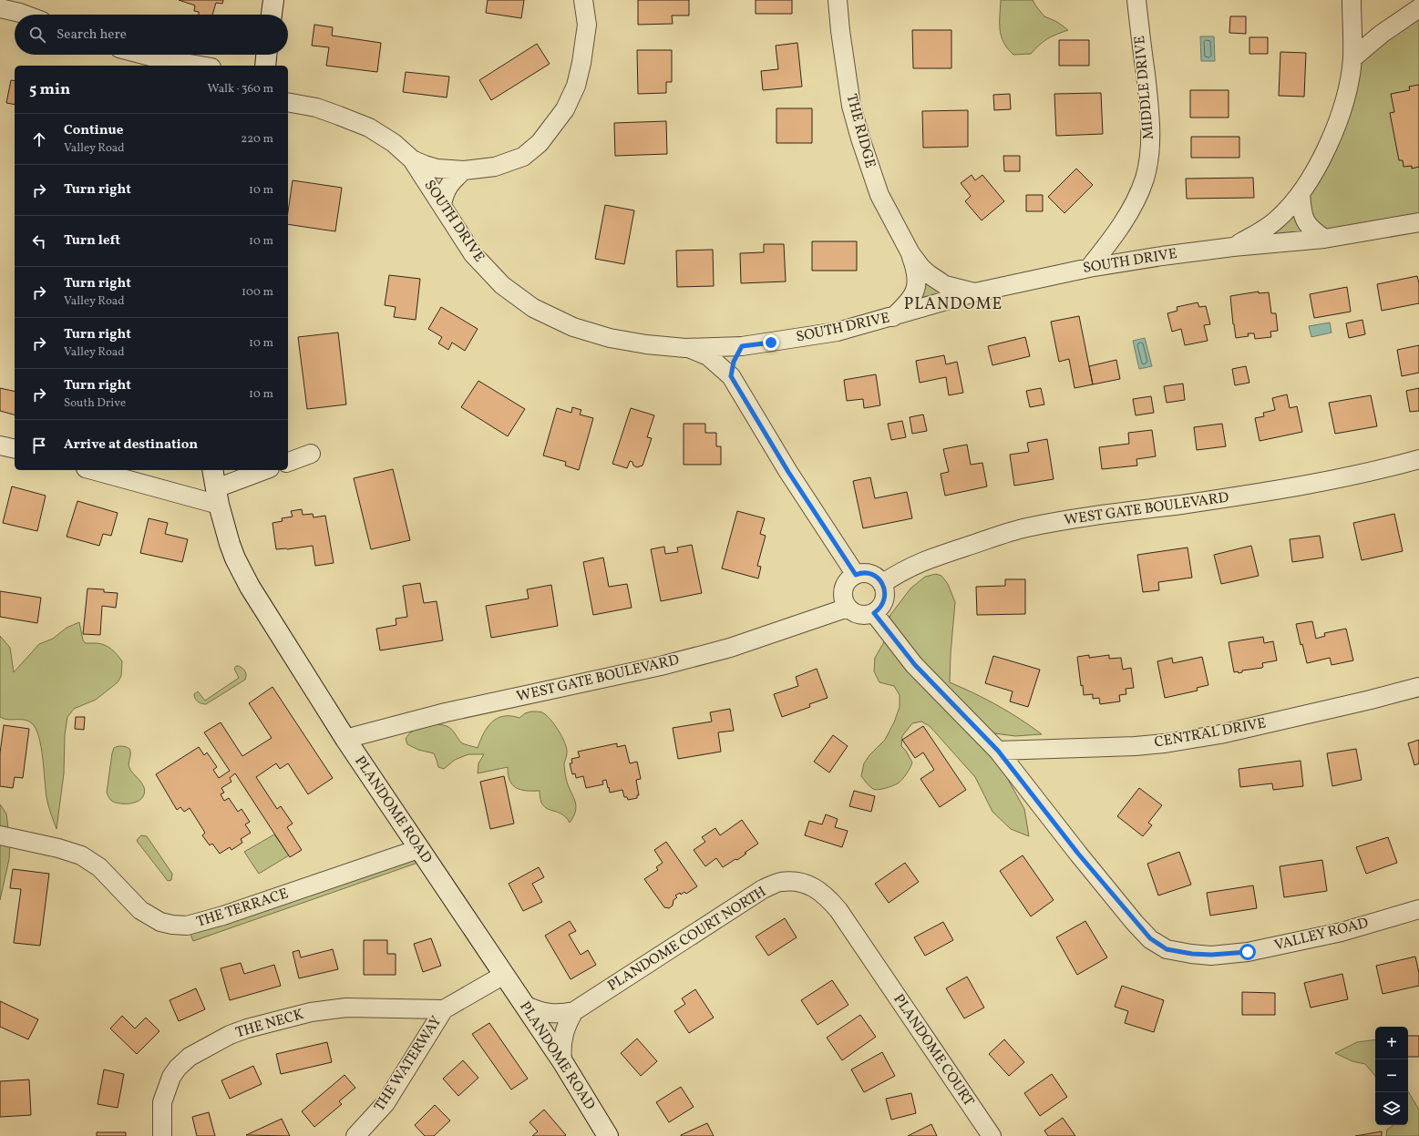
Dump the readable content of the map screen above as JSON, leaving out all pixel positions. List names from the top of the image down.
{
  "streets": {
    "main road": ["PLANDOME ROAD"],
    "street": [
      "MIDDLE DRIVE",
      "THE RIDGE",
      "SOUTH DRIVE",
      "WEST GATE BOULEVARD",
      "CENTRAL DRIVE",
      "THE TERRACE",
      "VALLEY ROAD",
      "PLANDOME COURT NORTH",
      "THE NECK",
      "PLANDOME COURT",
      "THE WATERWAY"
    ]
  },
  "crossings": [
    ["MIDDLE DRIVE", "SOUTH DRIVE"],
    ["THE RIDGE", "SOUTH DRIVE"],
    ["WEST GATE BOULEVARD", "PLANDOME ROAD"],
    ["WEST GATE BOULEVARD", "VALLEY ROAD"],
    ["CENTRAL DRIVE", "VALLEY ROAD"],
    ["PLANDOME ROAD", "THE TERRACE"],
    ["PLANDOME ROAD", "PLANDOME COURT NORTH"],
    ["PLANDOME ROAD", "THE WATERWAY"],
    ["PLANDOME COURT NORTH", "PLANDOME COURT"],
    ["THE NECK", "THE WATERWAY"]
  ],
  "districts": ["PLANDOME"],
  "page": {
    "search": "Search here",
    "heading": ["5 min", "Walk · 360 m"],
    "list": [
      ["Continue", "Valley Road", "220 m"],
      ["Turn right", "10 m"],
      ["Turn left", "10 m"],
      ["Turn right", "Valley Road", "100 m"],
      ["Turn right", "Valley Road", "10 m"],
      ["Turn right", "South Drive", "10 m"],
      "Arrive at destination"
    ],
    "map_buttons": ["+", "−"]
  }
}
